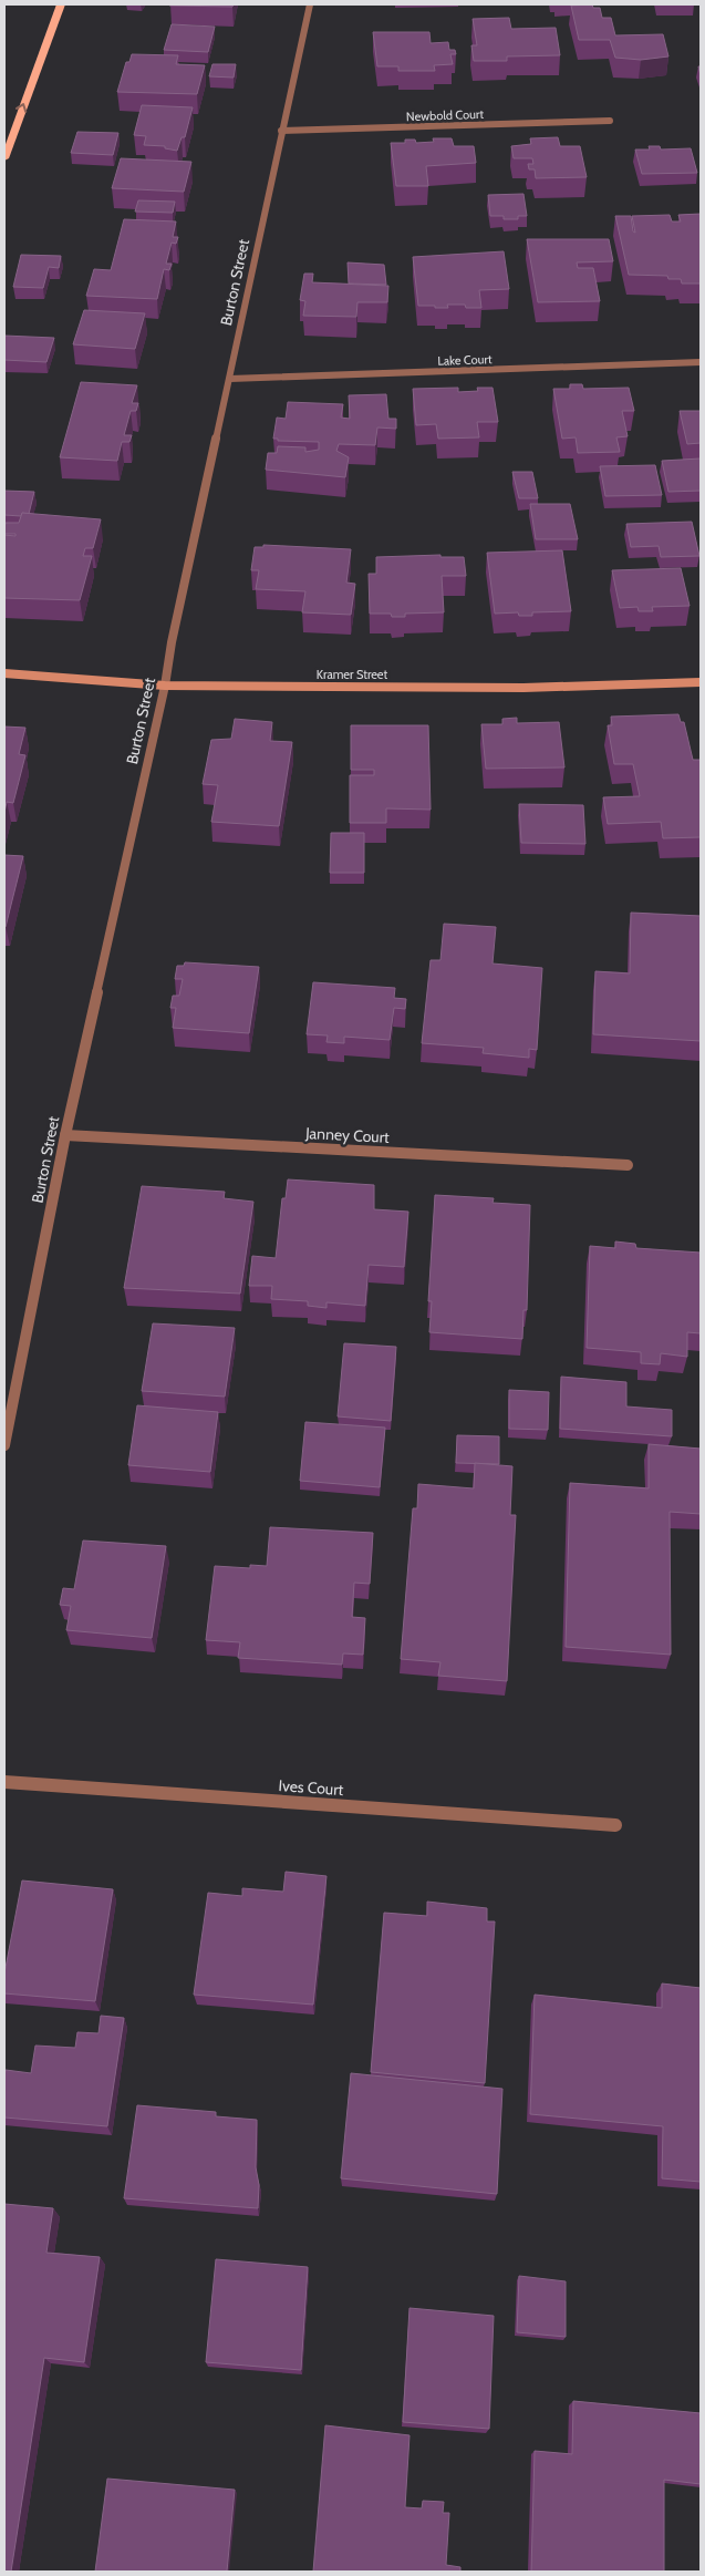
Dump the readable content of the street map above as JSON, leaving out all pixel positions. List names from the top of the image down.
{
  "streets": {
    "street": [
      "Newbold Court",
      "Burton Street",
      "Lake Court",
      "Kramer Street",
      "Janney Court",
      "Ives Court"
    ]
  },
  "crossings": [
    ["Newbold Court", "Burton Street"],
    ["Burton Street", "Lake Court"],
    ["Burton Street", "Kramer Street"],
    ["Burton Street", "Janney Court"]
  ]
}
